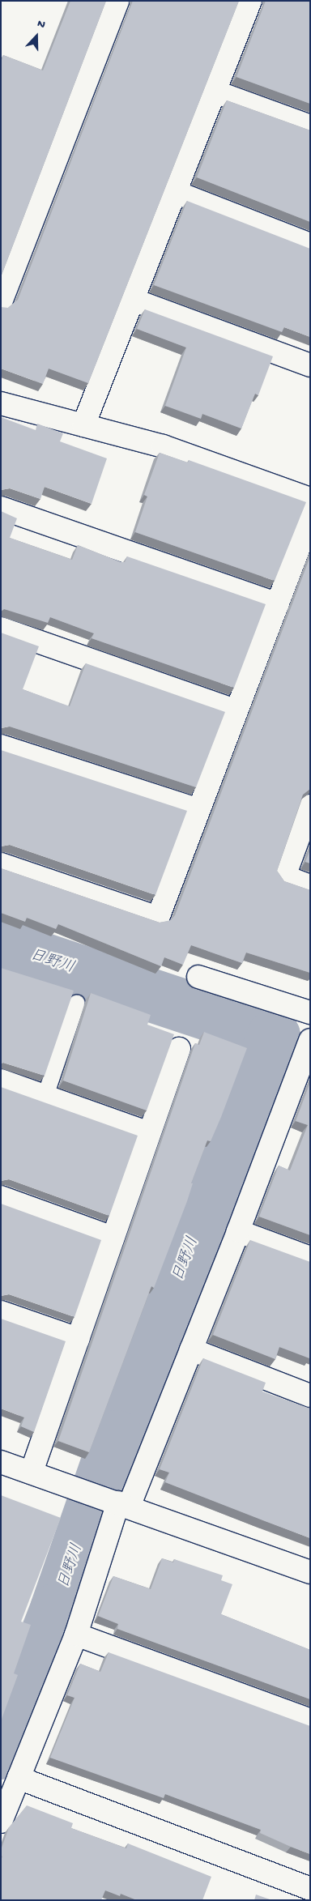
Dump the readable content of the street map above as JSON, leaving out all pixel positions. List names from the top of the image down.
{
  "water": ["日野川"],
  "north": "top"
}
